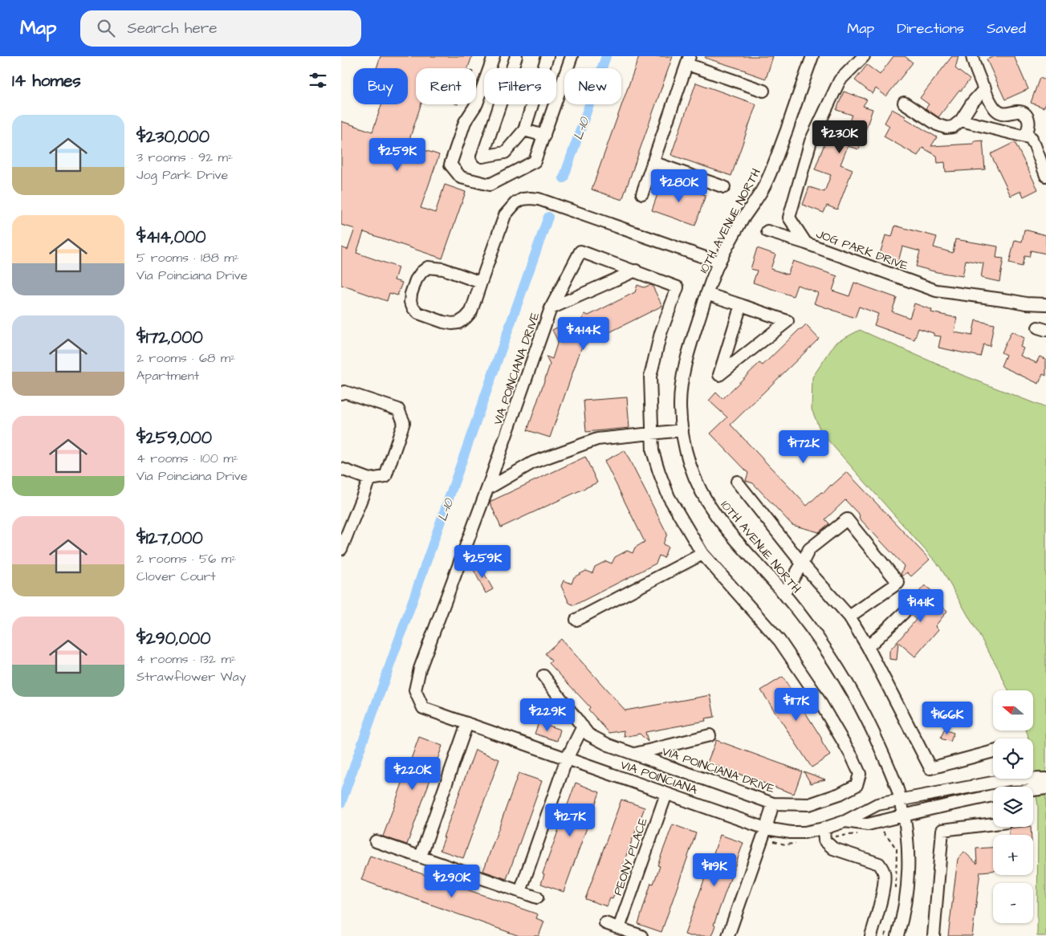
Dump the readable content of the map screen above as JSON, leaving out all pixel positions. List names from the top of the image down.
{
  "streets": {
    "street": [
      "10TH AVENUE NORTH",
      "JOG PARK DRIVE",
      "VIA POINCIANA DRIVE",
      "VIA POINCIANA",
      "PEONY PLACE"
    ]
  },
  "crossings": [
    ["10TH AVENUE NORTH", "VIA POINCIANA"],
    ["VIA POINCIANA DRIVE", "VIA POINCIANA"],
    ["VIA POINCIANA", "PEONY PLACE"]
  ],
  "water": ["L-10"],
  "north": "left",
  "page": {
    "header": "Map",
    "search": "Search here",
    "nav": ["Map", "Directions", "Saved"],
    "heading": "14 homes",
    "chip": [
      "Buy",
      "Rent",
      "Filters",
      "New"
    ],
    "list": [
      {
        "name": "$230,000",
        "note": "3 rooms · 92 m² · Jog Park Drive"
      },
      {
        "name": "$414,000",
        "note": "5 rooms · 188 m² · Via Poinciana Drive"
      },
      {
        "name": "$172,000",
        "note": "2 rooms · 68 m² · Apartment"
      },
      {
        "name": "$259,000",
        "note": "4 rooms · 100 m² · Via Poinciana Drive"
      },
      {
        "name": "$127,000",
        "note": "2 rooms · 56 m² · Clover Court"
      },
      {
        "name": "$290,000",
        "note": "4 rooms · 132 m² · Strawflower Way"
      }
    ],
    "price": [
      "$230K",
      "$259K",
      "$280K",
      "$414K",
      "$172K",
      "$259K",
      "$141K",
      "$117K",
      "$229K",
      "$166K",
      "$220K",
      "$127K",
      "$119K",
      "$290K"
    ],
    "map_buttons": ["+", "−"]
  }
}
